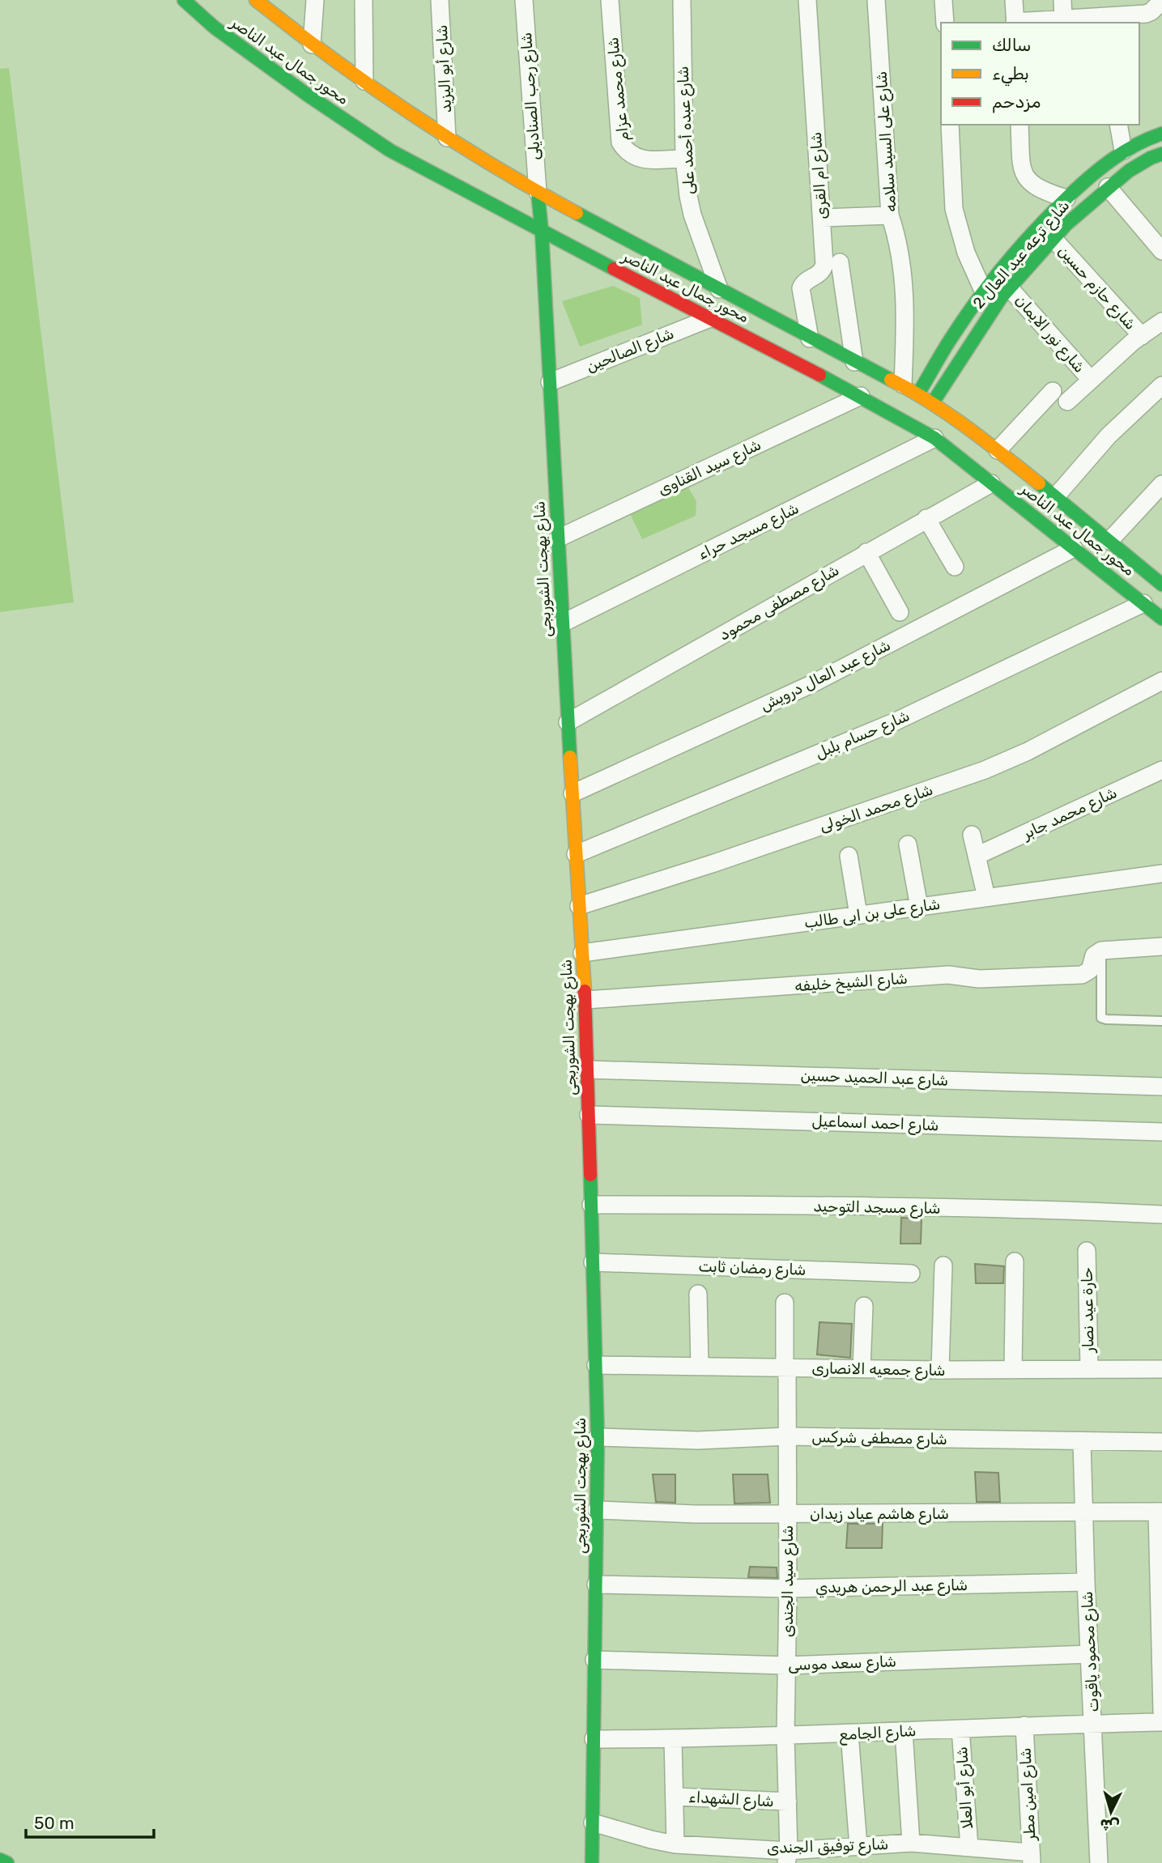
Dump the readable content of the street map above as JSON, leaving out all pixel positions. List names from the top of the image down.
{
  "streets": {
    "street": [
      "محور جمال عبد الناصر",
      "شارع أبو اليزيد",
      "شارع محمد عزام",
      "شارع رجب الصناديلى",
      "شارع عبده أحمد على",
      "شارع على السيد سلامه",
      "شارع ام القرى",
      "شارع ترعه عبد العال 2",
      "شارع حازم حسين",
      "شارع نور الايمان",
      "شارع الصالحين",
      "شارع سيد القناوى",
      "شارع مسجد حراء",
      "شارع بهجت الشوربجى",
      "شارع مصطفى محمود",
      "شارع عبد العال درويش",
      "شارع حسام بلبل",
      "شارع محمد الخولى",
      "شارع محمد جابر",
      "شارع على بن ابى طالب",
      "شارع الشيخ خليفه",
      "شارع عبد الحميد حسين",
      "شارع احمد اسماعيل",
      "شارع مسجد التوحيد",
      "شارع رمضان ثابت",
      "حارة عيد نصار",
      "شارع جمعيه الانصارى",
      "شارع مصطفى شركس",
      "شارع هاشم عياد زيدان",
      "شارع سيد الجندى",
      "شارع عبد الرحمن هريدي",
      "شارع محمود ياقوت",
      "شارع سعد موسى",
      "شارع الجامع",
      "شارع أبو العلا",
      "شارع امين مطر",
      "شارع الشهداء",
      "شارع توفيق الجندى"
    ]
  },
  "crossings": [
    ["محور جمال عبد الناصر", "شارع أبو اليزيد"],
    ["محور جمال عبد الناصر", "شارع رجب الصناديلى"],
    ["محور جمال عبد الناصر", "شارع عبده أحمد على"],
    ["محور جمال عبد الناصر", "شارع على السيد سلامه"],
    ["محور جمال عبد الناصر", "شارع ام القرى"],
    ["محور جمال عبد الناصر", "شارع ترعه عبد العال 2"],
    ["محور جمال عبد الناصر", "شارع الصالحين"],
    ["محور جمال عبد الناصر", "شارع سيد القناوى"],
    ["محور جمال عبد الناصر", "شارع مسجد حراء"],
    ["محور جمال عبد الناصر", "شارع بهجت الشوربجى"],
    ["محور جمال عبد الناصر", "شارع مصطفى محمود"],
    ["محور جمال عبد الناصر", "شارع عبد العال درويش"],
    ["محور جمال عبد الناصر", "شارع حسام بلبل"],
    ["شارع محمد عزام", "شارع عبده أحمد على"],
    ["شارع رجب الصناديلى", "شارع بهجت الشوربجى"],
    ["شارع ترعه عبد العال 2", "شارع حازم حسين"],
    ["شارع ترعه عبد العال 2", "شارع نور الايمان"],
    ["شارع الصالحين", "شارع بهجت الشوربجى"],
    ["شارع سيد القناوى", "شارع بهجت الشوربجى"],
    ["شارع مسجد حراء", "شارع بهجت الشوربجى"],
    ["شارع بهجت الشوربجى", "شارع مصطفى محمود"],
    ["شارع بهجت الشوربجى", "شارع عبد العال درويش"],
    ["شارع بهجت الشوربجى", "شارع حسام بلبل"],
    ["شارع بهجت الشوربجى", "شارع محمد الخولى"],
    ["شارع بهجت الشوربجى", "شارع على بن ابى طالب"],
    ["شارع بهجت الشوربجى", "شارع الشيخ خليفه"],
    ["شارع بهجت الشوربجى", "شارع عبد الحميد حسين"],
    ["شارع بهجت الشوربجى", "شارع احمد اسماعيل"],
    ["شارع بهجت الشوربجى", "شارع مسجد التوحيد"],
    ["شارع بهجت الشوربجى", "شارع رمضان ثابت"],
    ["شارع بهجت الشوربجى", "شارع جمعيه الانصارى"],
    ["شارع بهجت الشوربجى", "شارع مصطفى شركس"],
    ["شارع بهجت الشوربجى", "شارع هاشم عياد زيدان"],
    ["شارع بهجت الشوربجى", "شارع عبد الرحمن هريدي"],
    ["شارع بهجت الشوربجى", "شارع سعد موسى"],
    ["شارع بهجت الشوربجى", "شارع الجامع"],
    ["شارع بهجت الشوربجى", "شارع توفيق الجندى"],
    ["حارة عيد نصار", "شارع جمعيه الانصارى"],
    ["شارع جمعيه الانصارى", "شارع سيد الجندى"],
    ["شارع مصطفى شركس", "شارع سيد الجندى"],
    ["شارع مصطفى شركس", "شارع محمود ياقوت"],
    ["شارع هاشم عياد زيدان", "شارع سيد الجندى"],
    ["شارع هاشم عياد زيدان", "شارع محمود ياقوت"],
    ["شارع سيد الجندى", "شارع عبد الرحمن هريدي"],
    ["شارع سيد الجندى", "شارع سعد موسى"],
    ["شارع سيد الجندى", "شارع الجامع"],
    ["شارع سيد الجندى", "شارع الشهداء"],
    ["شارع سيد الجندى", "شارع توفيق الجندى"],
    ["شارع عبد الرحمن هريدي", "شارع محمود ياقوت"],
    ["شارع محمود ياقوت", "شارع سعد موسى"],
    ["شارع محمود ياقوت", "شارع الجامع"],
    ["شارع الجامع", "شارع أبو العلا"],
    ["شارع الجامع", "شارع امين مطر"],
    ["شارع أبو العلا", "شارع توفيق الجندى"],
    ["شارع امين مطر", "شارع توفيق الجندى"]
  ],
  "legend": ["سالك", "بطيء", "مزدحم"],
  "scale_bar": "50 m",
  "north": "bottom"
}
